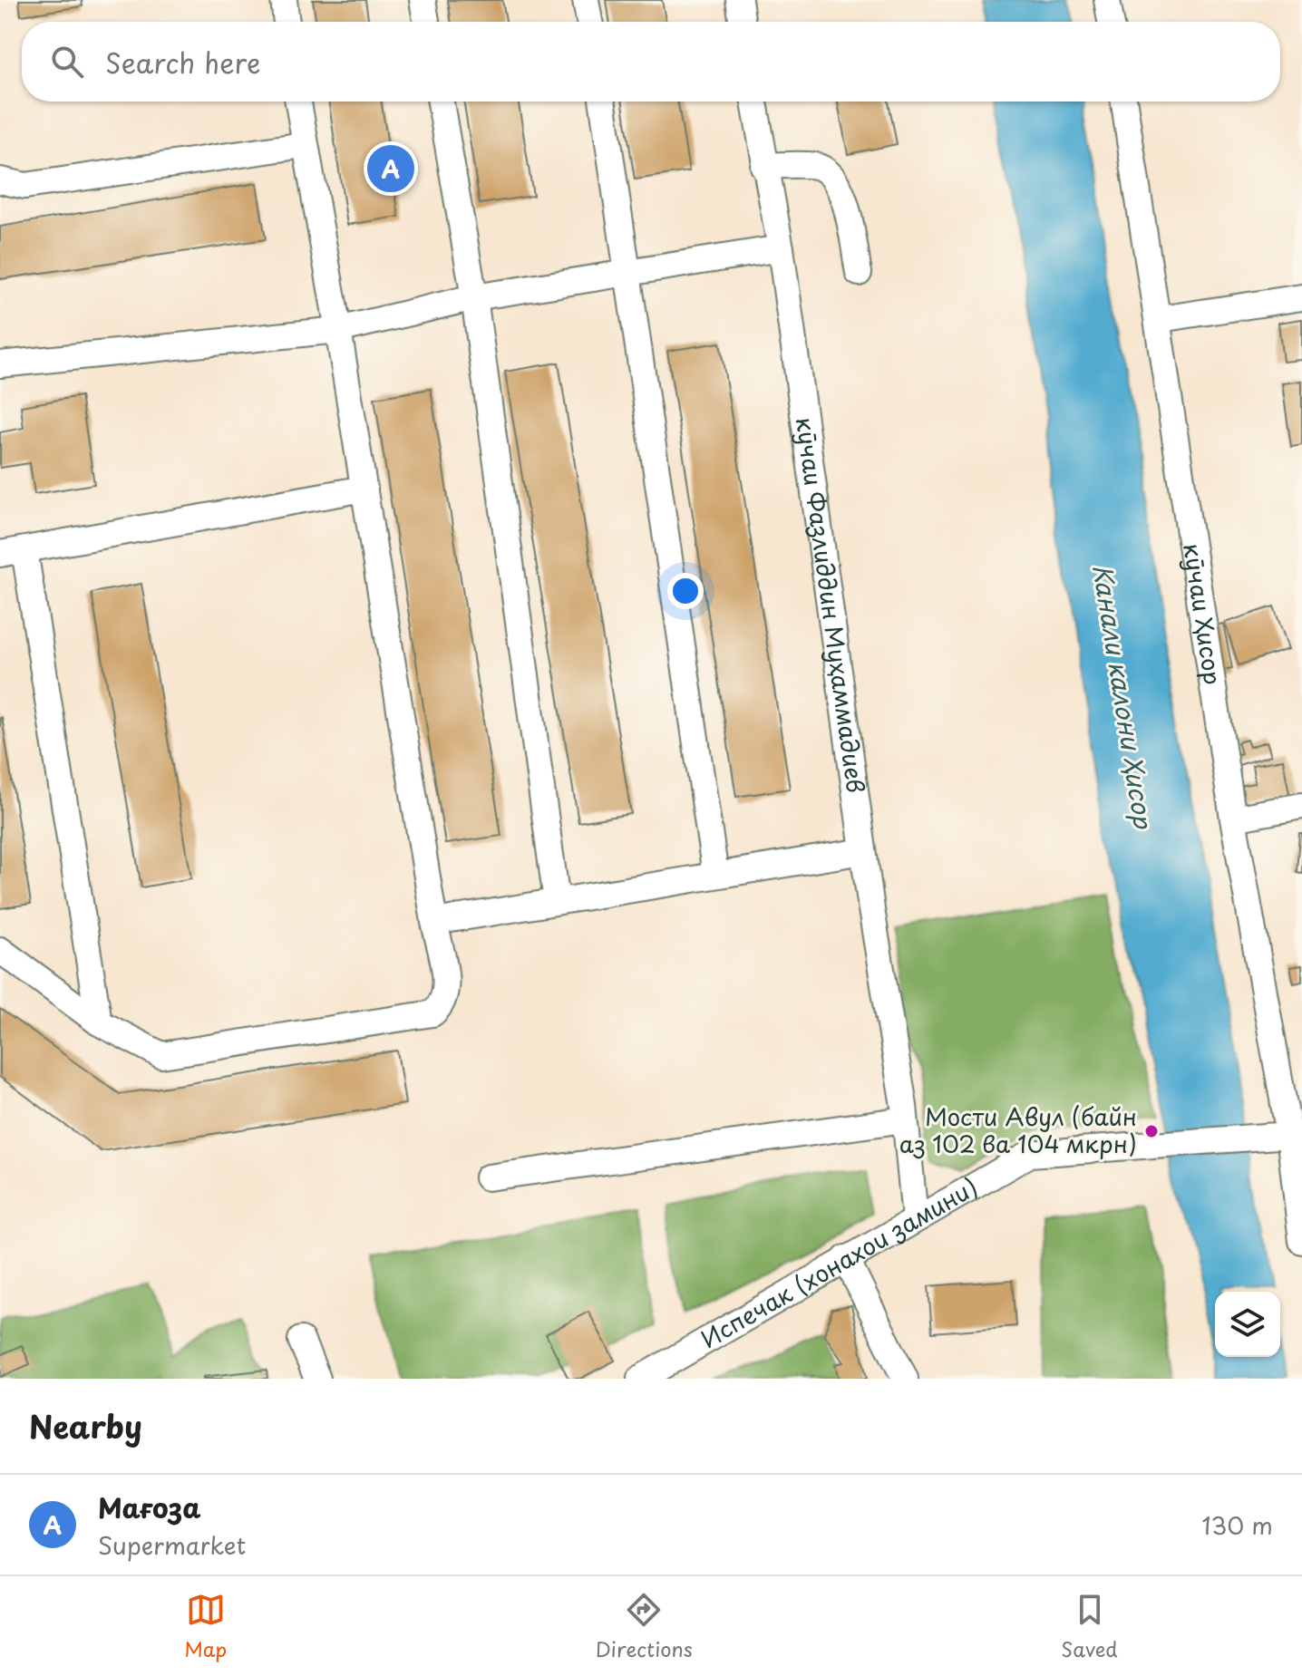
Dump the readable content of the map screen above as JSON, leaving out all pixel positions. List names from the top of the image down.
{
  "streets": {
    "street": ["кӯчаи Фазлиддин Муҳаммадиев", "кӯчаи Ҳисор", "Испечак (хонахои замини)"]
  },
  "crossings": [
    ["кӯчаи Фазлиддин Муҳаммадиев", "Испечак (хонахои замини)"],
    ["кӯчаи Ҳисор", "Испечак (хонахои замини)"]
  ],
  "water": ["Канали калони Ҳисор"],
  "places": ["Мости Авул (байн аз 102 ва 104 мкрн)"],
  "page": {
    "search": "Search here",
    "pins": "A",
    "heading": "Nearby",
    "list": [
      {
        "mark": "A",
        "name": "Мағоза",
        "note": "Supermarket",
        "value": "130 m"
      }
    ],
    "nav": ["Map", "Directions", "Saved"]
  }
}
